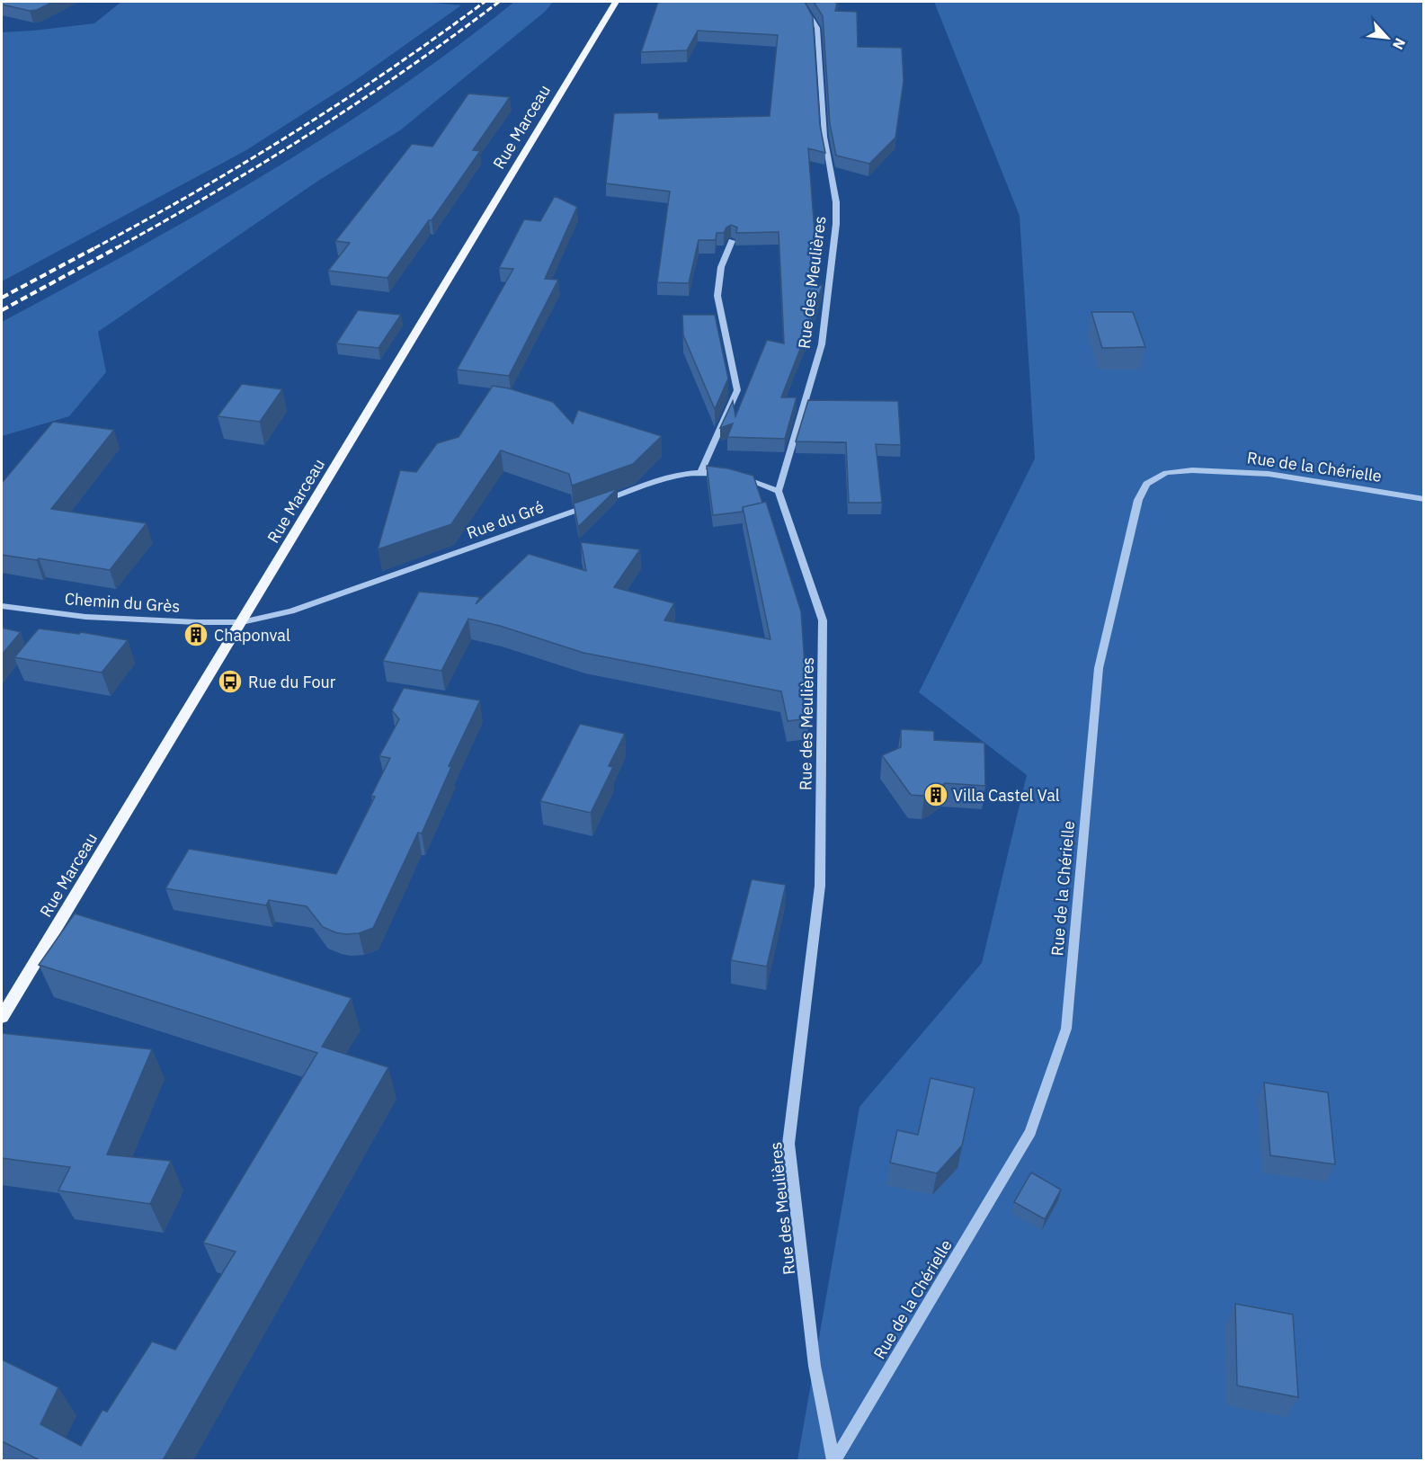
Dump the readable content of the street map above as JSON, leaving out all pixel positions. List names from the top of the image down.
{
  "streets": {
    "main road": ["Rue Marceau"],
    "street": [
      "Rue des Meulières",
      "Rue de la Chérielle",
      "Rue du Gré",
      "Chemin du Grès"
    ]
  },
  "crossings": [
    ["Rue Marceau", "Rue du Gré"],
    ["Rue Marceau", "Chemin du Grès"],
    ["Rue des Meulières", "Rue de la Chérielle"],
    ["Rue des Meulières", "Rue du Gré"],
    ["Rue du Gré", "Chemin du Grès"]
  ],
  "places": {
    "building": ["Chaponval", "Villa Castel Val"],
    "bus stop": ["Rue du Four"]
  },
  "north": "bottom right"
}
